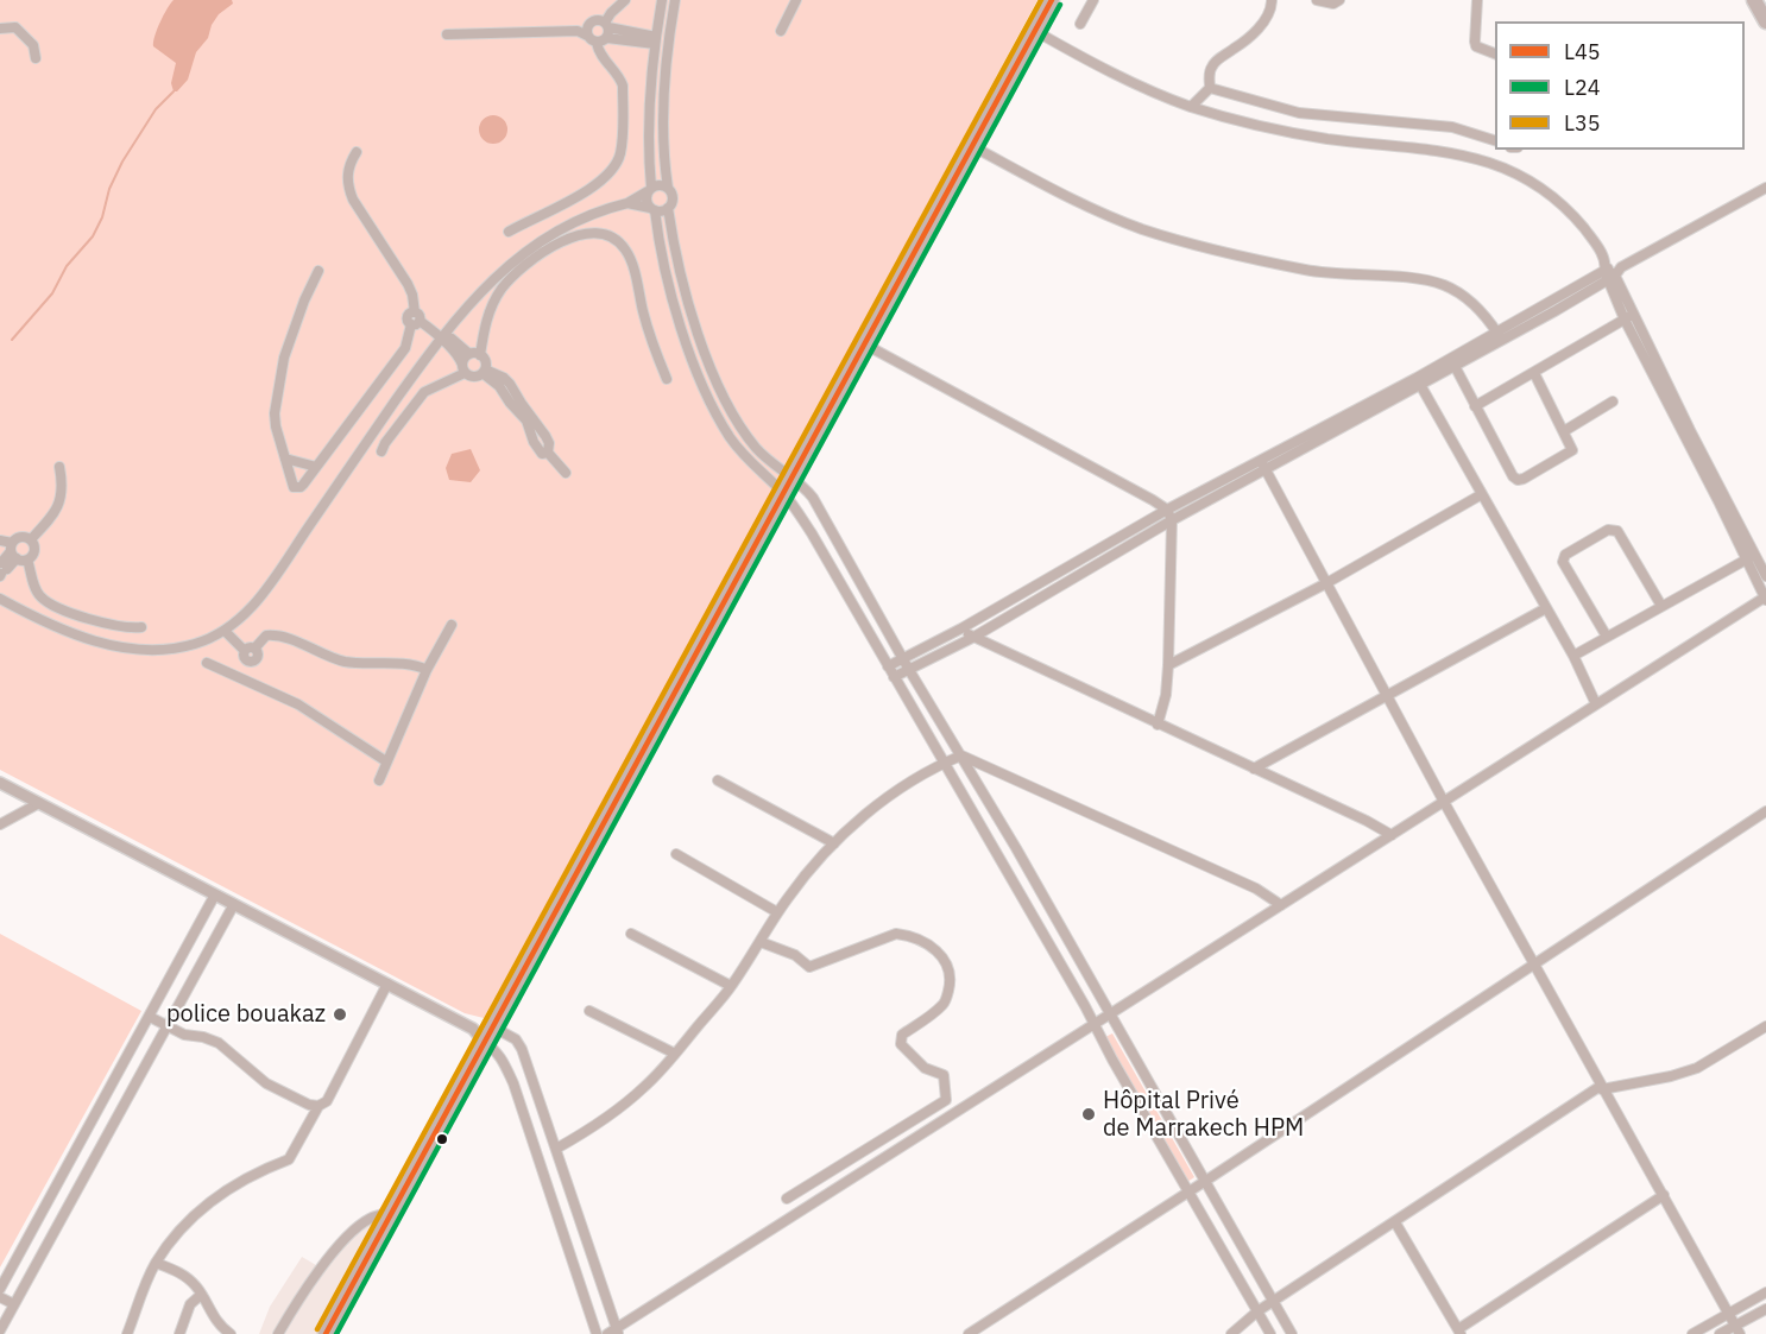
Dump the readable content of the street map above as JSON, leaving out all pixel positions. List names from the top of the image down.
{
  "places": ["police bouakaz", "Hôpital Privé de Marrakech HPM"],
  "lines": ["transit line L45", "transit line L35", "transit line L24"],
  "legend": ["L45", "L24", "L35"]
}
